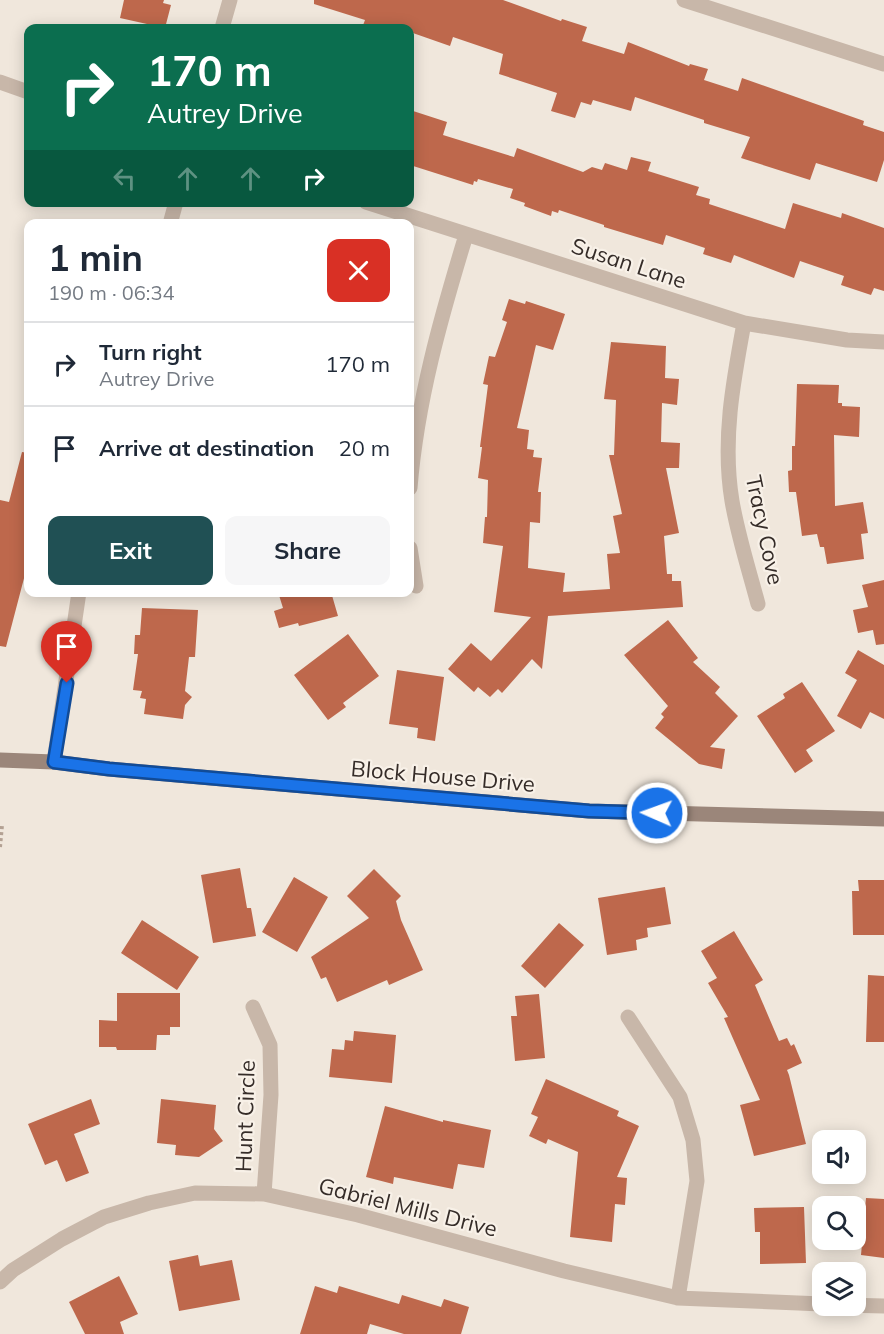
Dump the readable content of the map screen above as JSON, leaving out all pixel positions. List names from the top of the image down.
{
  "streets": {
    "street": [
      "Susan Lane",
      "Tracy Cove",
      "Block House Drive",
      "Hunt Circle",
      "Gabriel Mills Drive"
    ]
  },
  "crossings": [
    ["Susan Lane", "Tracy Cove"],
    ["Hunt Circle", "Gabriel Mills Drive"]
  ],
  "page": {
    "turn": ["170 m", "Autrey Drive"],
    "heading": ["1 min", "190 m · 06:34"],
    "list": [
      {
        "name": "Turn right",
        "note": "Autrey Drive",
        "value": "170 m"
      },
      {
        "name": "Arrive at destination",
        "value": "20 m"
      }
    ],
    "buttons": ["Exit", "Share"]
  }
}
